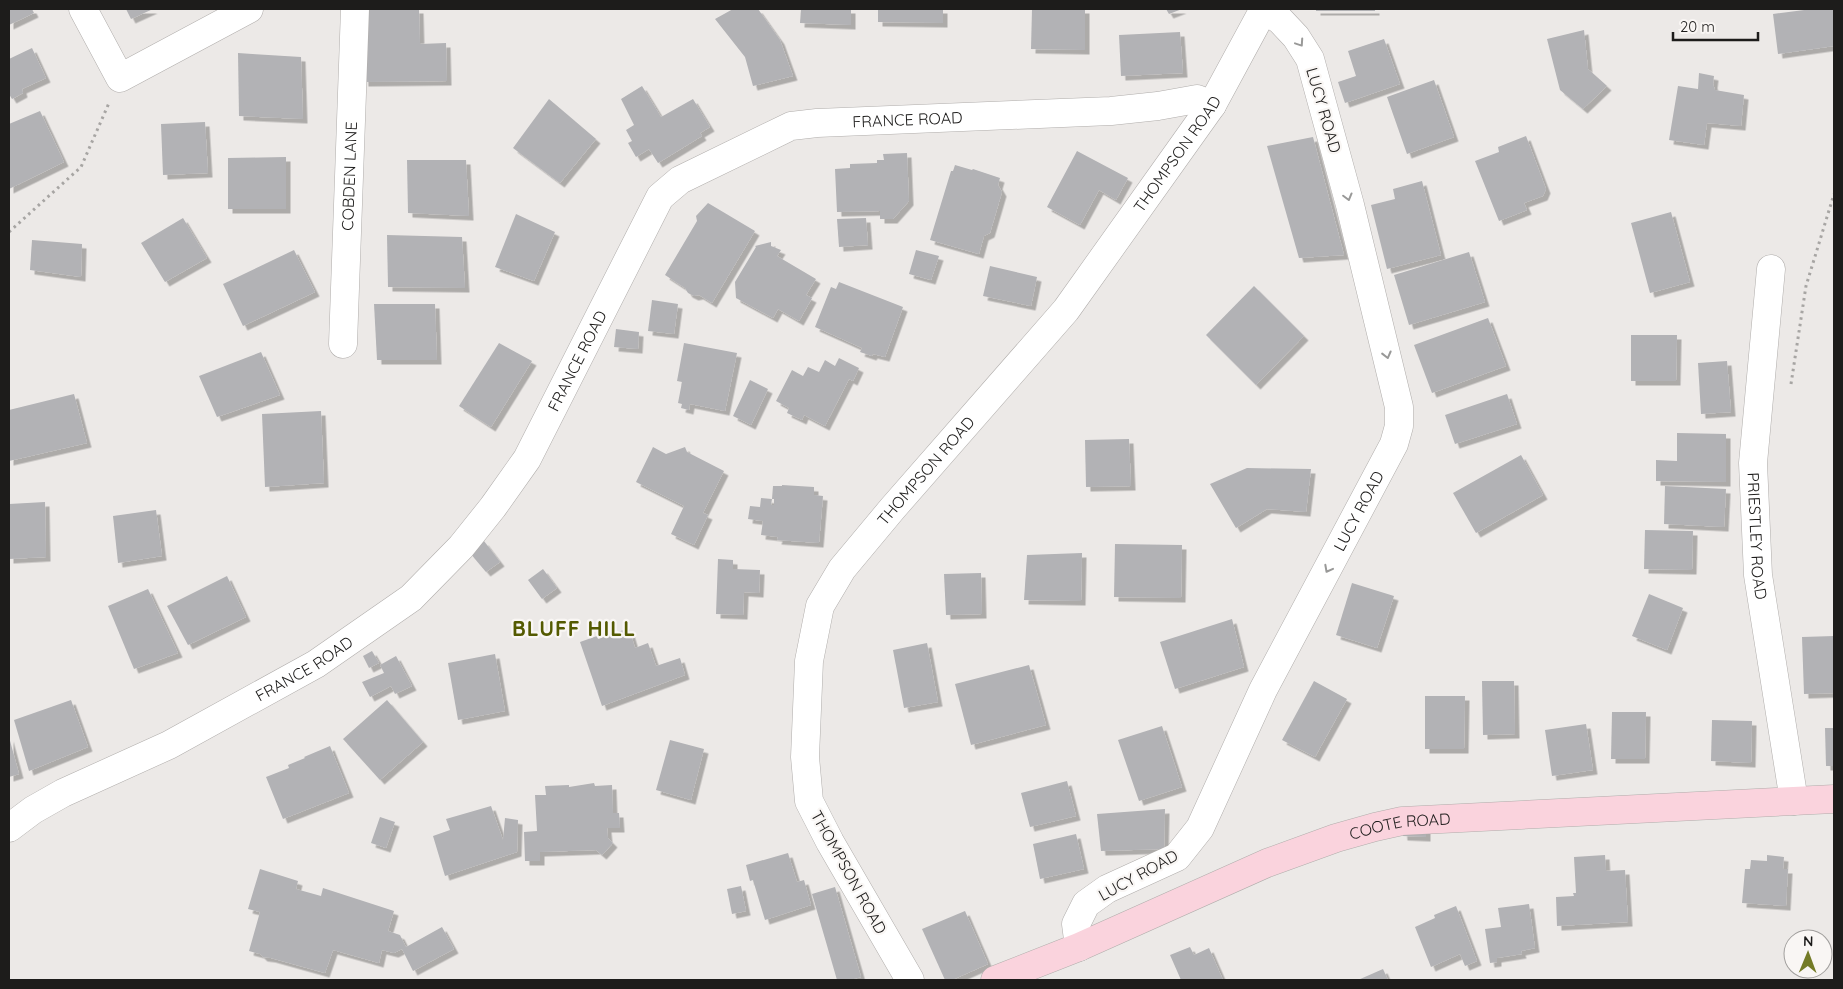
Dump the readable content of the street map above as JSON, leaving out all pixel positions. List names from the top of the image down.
{
  "streets": {
    "street": [
      "LUCY ROAD",
      "FRANCE ROAD",
      "THOMPSON ROAD",
      "COBDEN LANE",
      "PRIESTLEY ROAD",
      "COOTE ROAD"
    ]
  },
  "crossings": [
    ["LUCY ROAD", "THOMPSON ROAD"],
    ["LUCY ROAD", "COOTE ROAD"],
    ["FRANCE ROAD", "THOMPSON ROAD"],
    ["PRIESTLEY ROAD", "COOTE ROAD"]
  ],
  "one_way": ["LUCY ROAD"],
  "districts": ["BLUFF HILL"],
  "scale_bar": "20 m",
  "north": "top"
}
